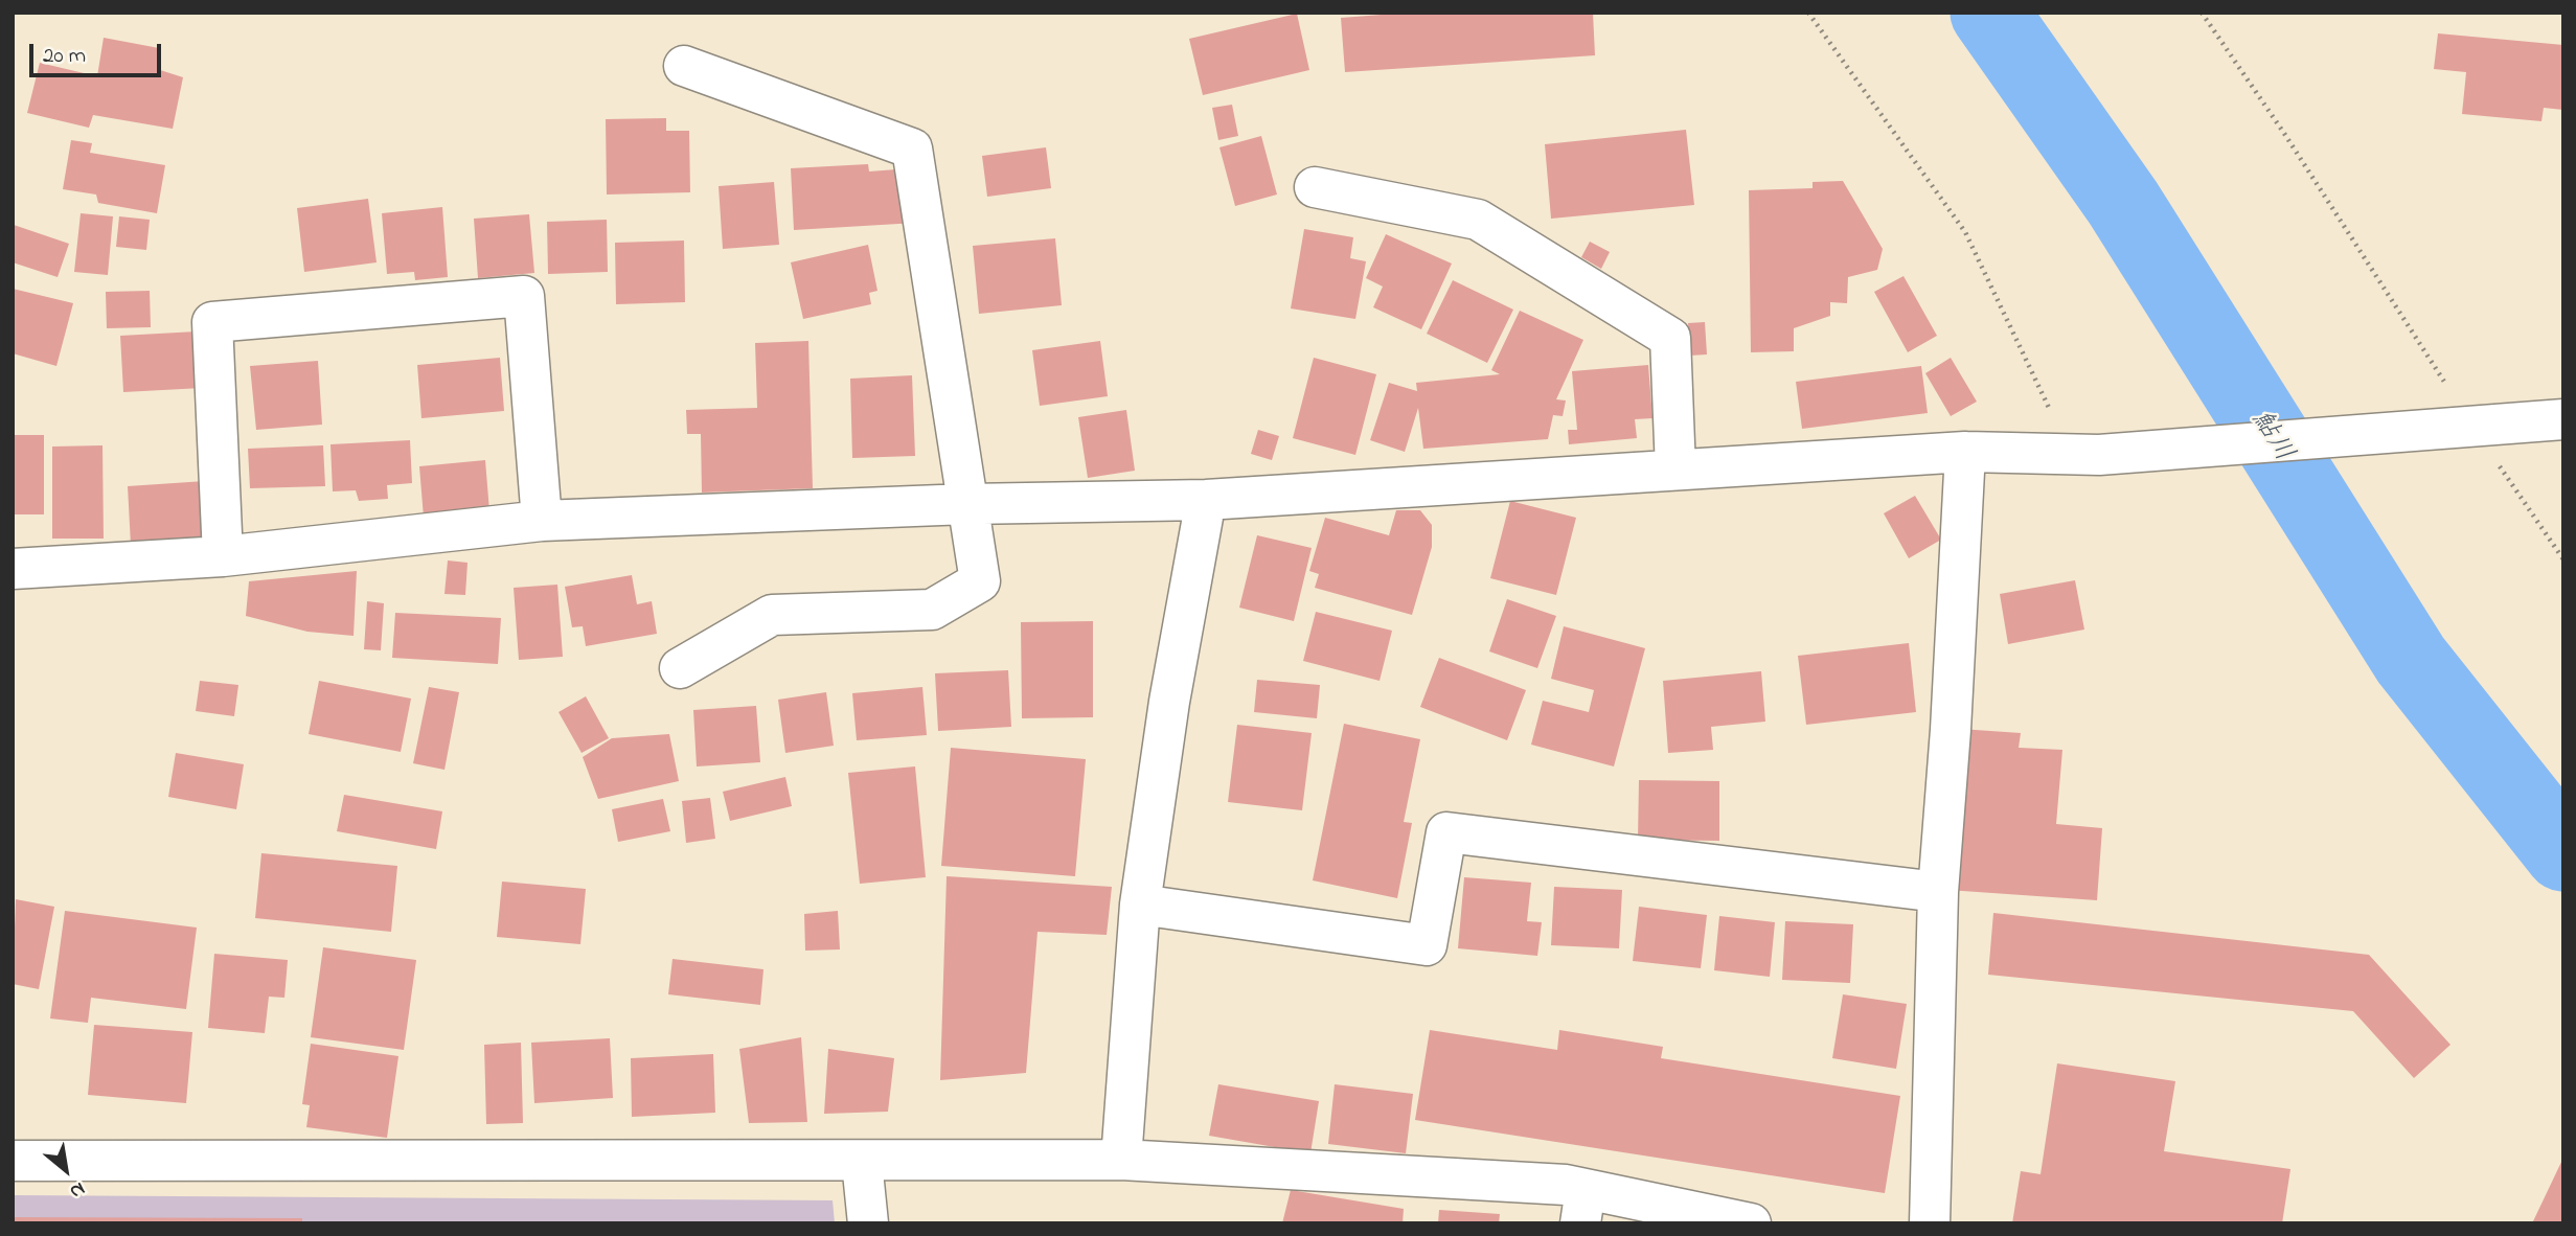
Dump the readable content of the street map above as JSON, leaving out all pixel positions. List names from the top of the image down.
{
  "water": ["鮎川"],
  "scale_bar": "20 m",
  "north": "bottom right"
}
